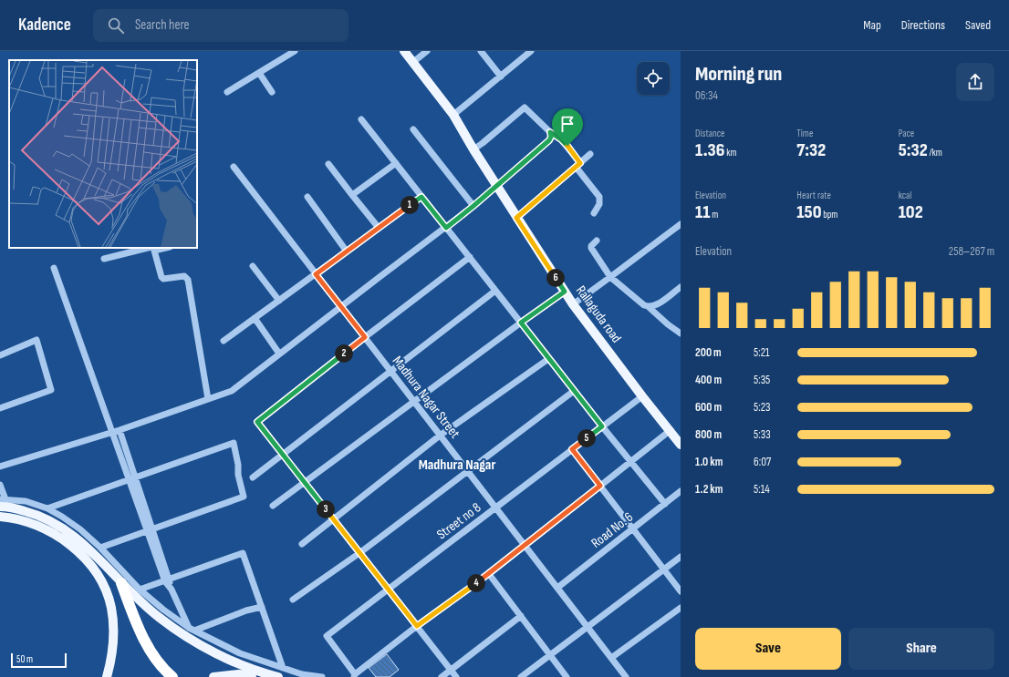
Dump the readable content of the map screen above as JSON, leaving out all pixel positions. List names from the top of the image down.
{
  "streets": {
    "main road": ["Rallaguda road"],
    "street": ["Madhura Nagar Street", "Street no 8", "Road No. 6"]
  },
  "crossings": [
    ["Rallaguda road", "Street no 8"],
    ["Madhura Nagar Street", "Street no 8"],
    ["Madhura Nagar Street", "Road No. 6"]
  ],
  "districts": ["Madhura Nagar"],
  "scale_bar": "50 m",
  "page": {
    "header": "Kadence",
    "search": "Search here",
    "nav": ["Map", "Directions", "Saved"],
    "heading": ["Morning run", "06:34"],
    "stats": [
      ["Distance", "1.36 km"],
      ["Time", "7:32"],
      ["Pace", "5:32 /km"],
      ["Elevation", "11 m"],
      ["Heart rate", "150 bpm"],
      ["kcal", "102"]
    ],
    "pins": [
      "1",
      "6",
      "2",
      "5",
      "3",
      "4"
    ],
    "chart": ["Elevation", "258–267 m"],
    "list": [
      {
        "name": "200 m",
        "note": "5:21"
      },
      {
        "name": "400 m",
        "note": "5:35"
      },
      {
        "name": "600 m",
        "note": "5:23"
      },
      {
        "name": "800 m",
        "note": "5:33"
      },
      {
        "name": "1.0 km",
        "note": "6:07"
      },
      {
        "name": "1.2 km",
        "note": "5:14"
      }
    ],
    "buttons": ["Save", "Share"],
    "scale": "50 m"
  }
}
